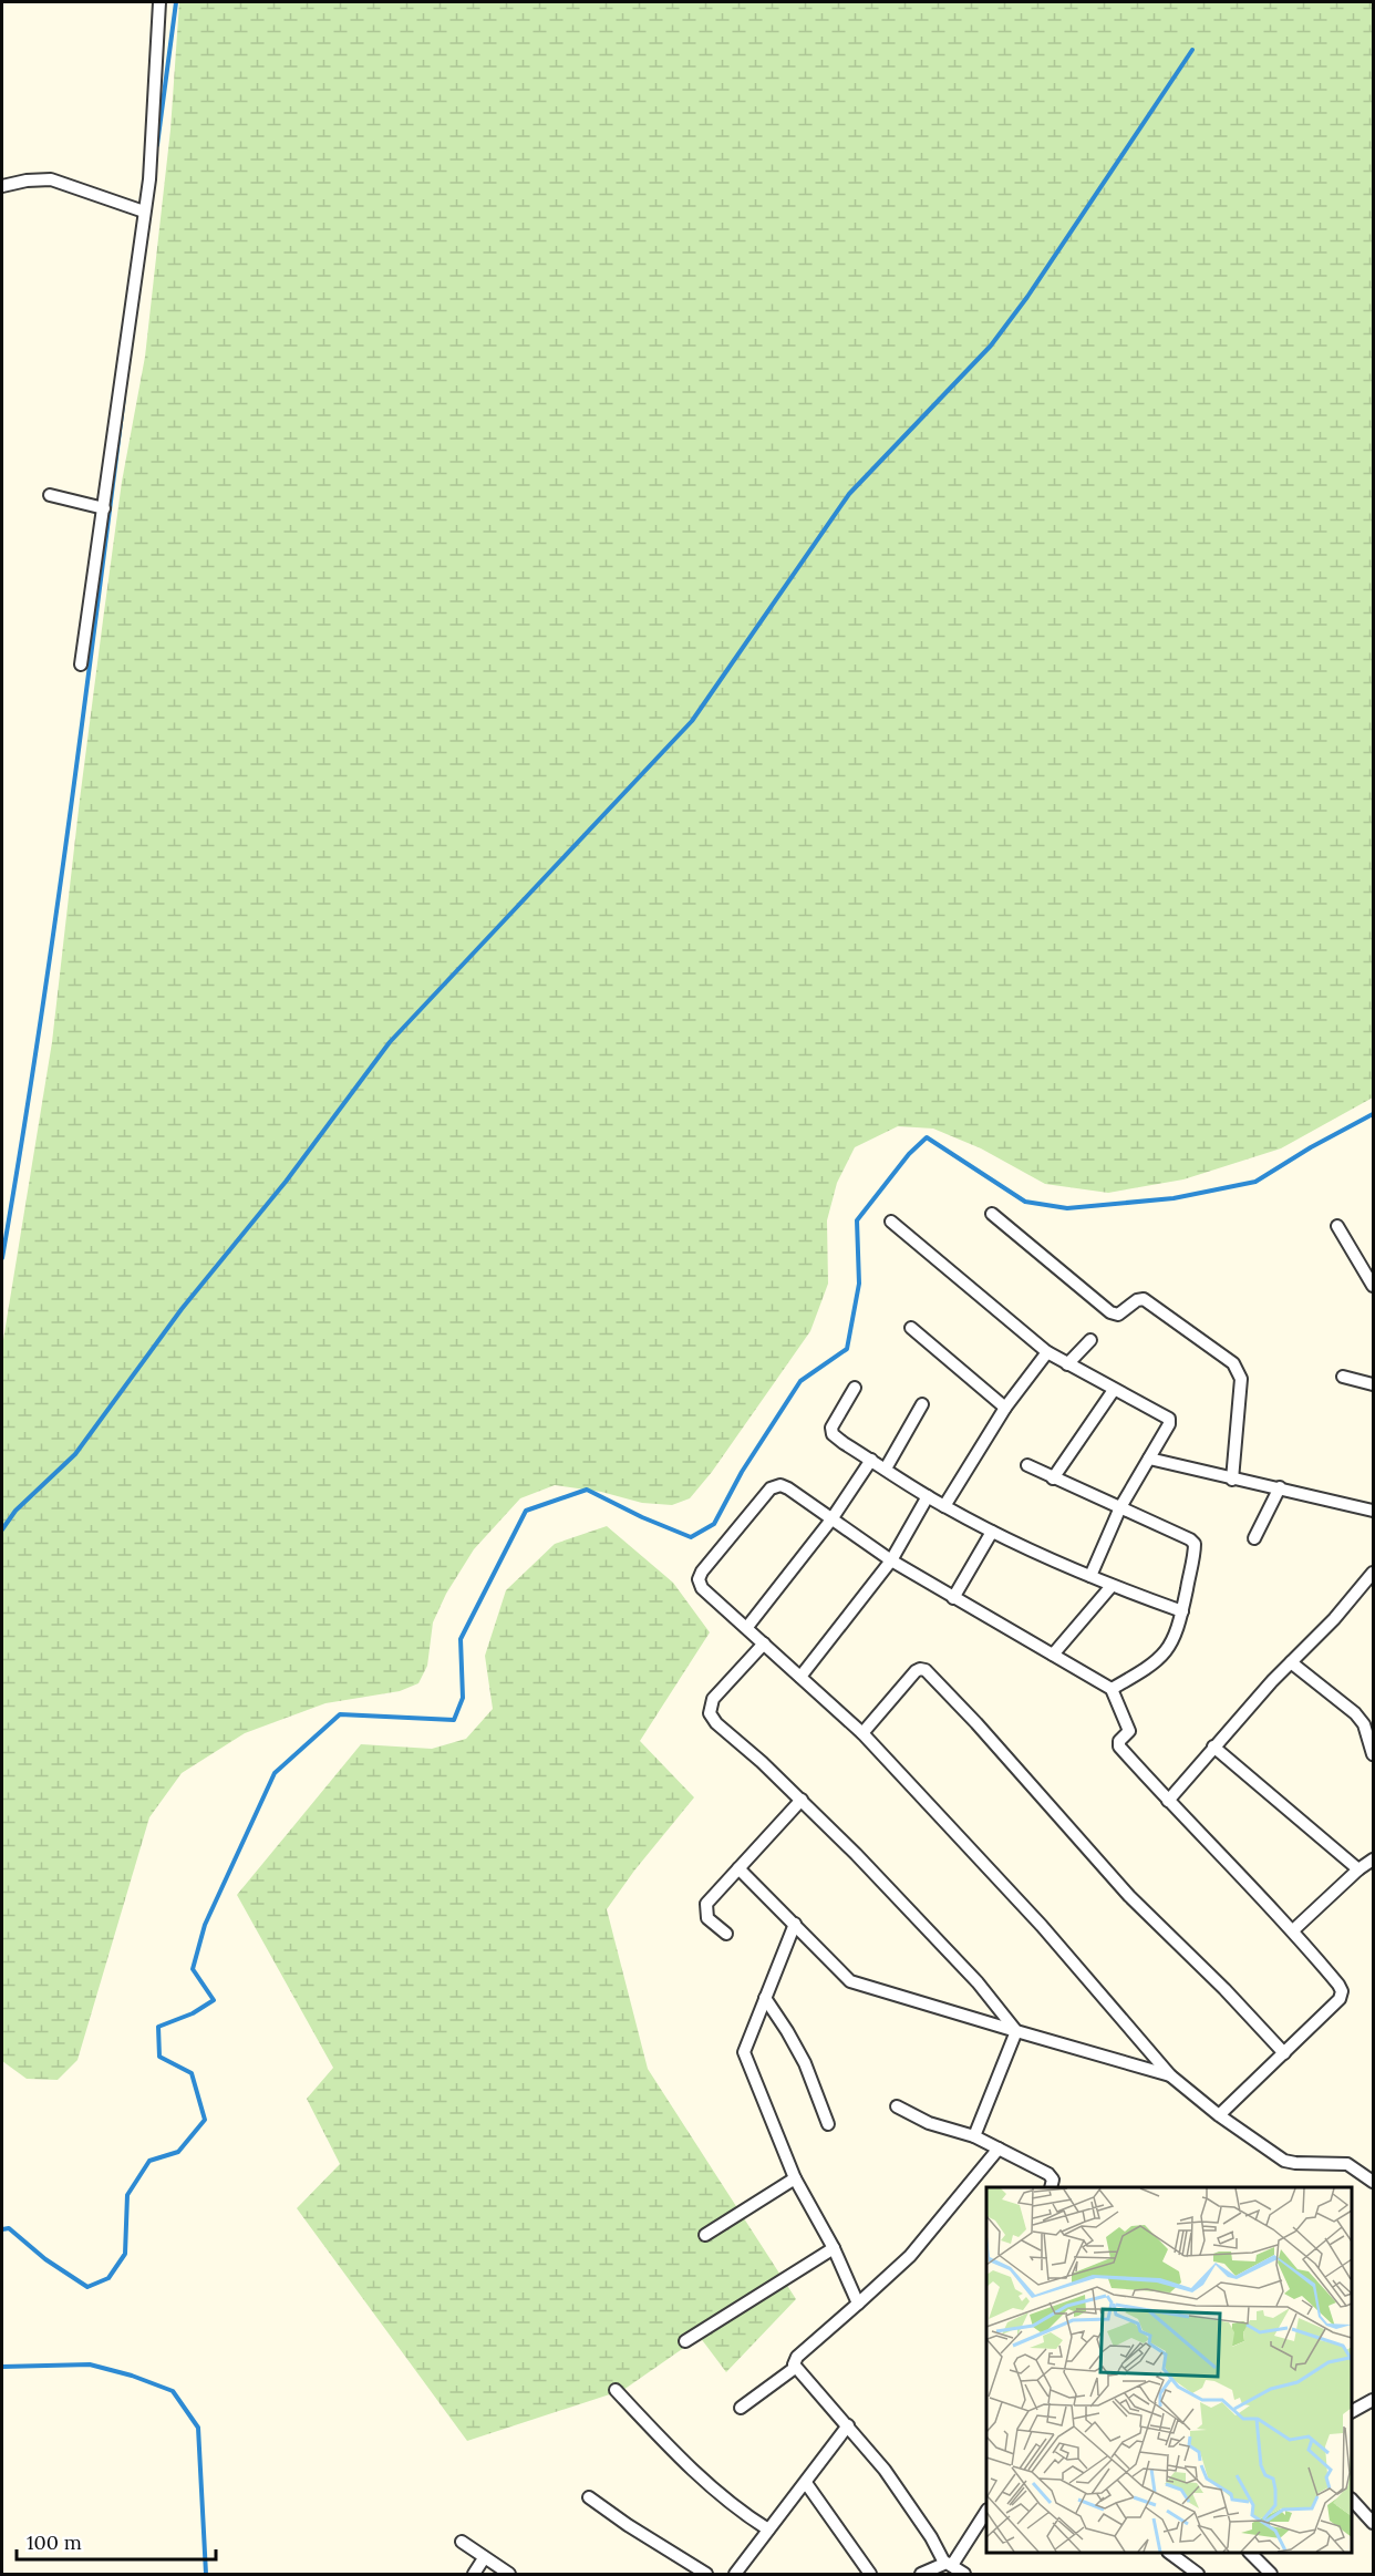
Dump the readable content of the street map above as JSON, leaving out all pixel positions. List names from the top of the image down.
{
  "scale_bar": "100 m"
}
